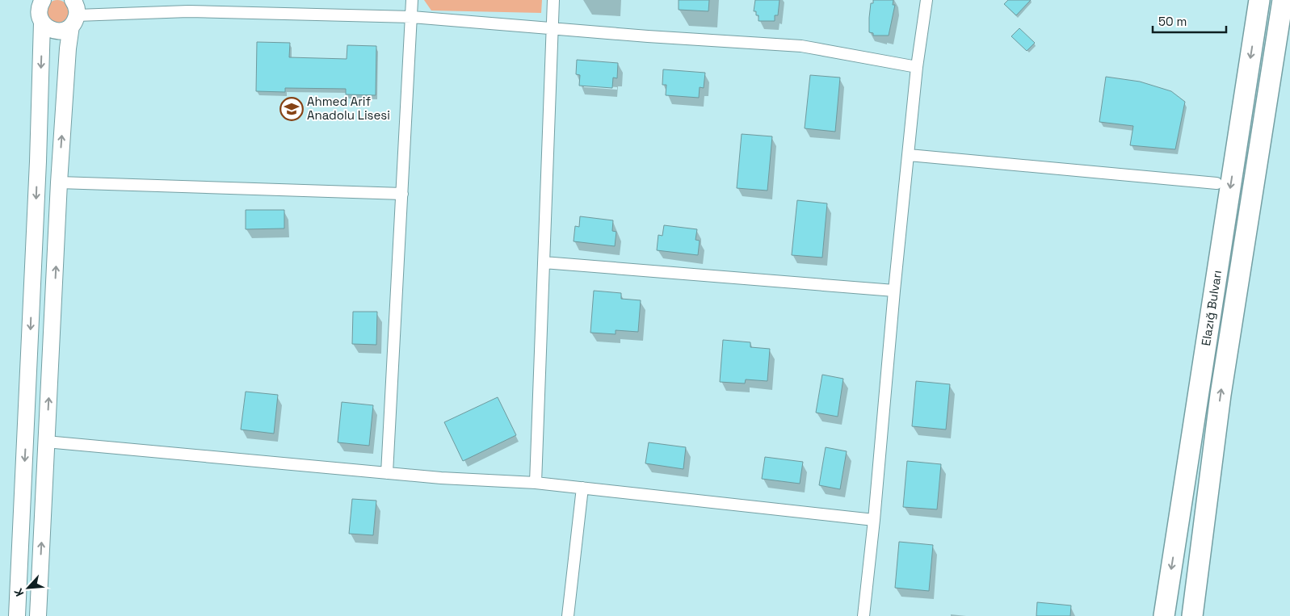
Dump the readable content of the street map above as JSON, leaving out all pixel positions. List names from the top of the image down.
{
  "streets": {
    "highway": ["Elazığ Bulvarı"]
  },
  "places": {
    "school or university": ["Ahmed Arif Anadolu Lisesi"]
  },
  "scale_bar": "50 m",
  "north": "bottom left"
}
